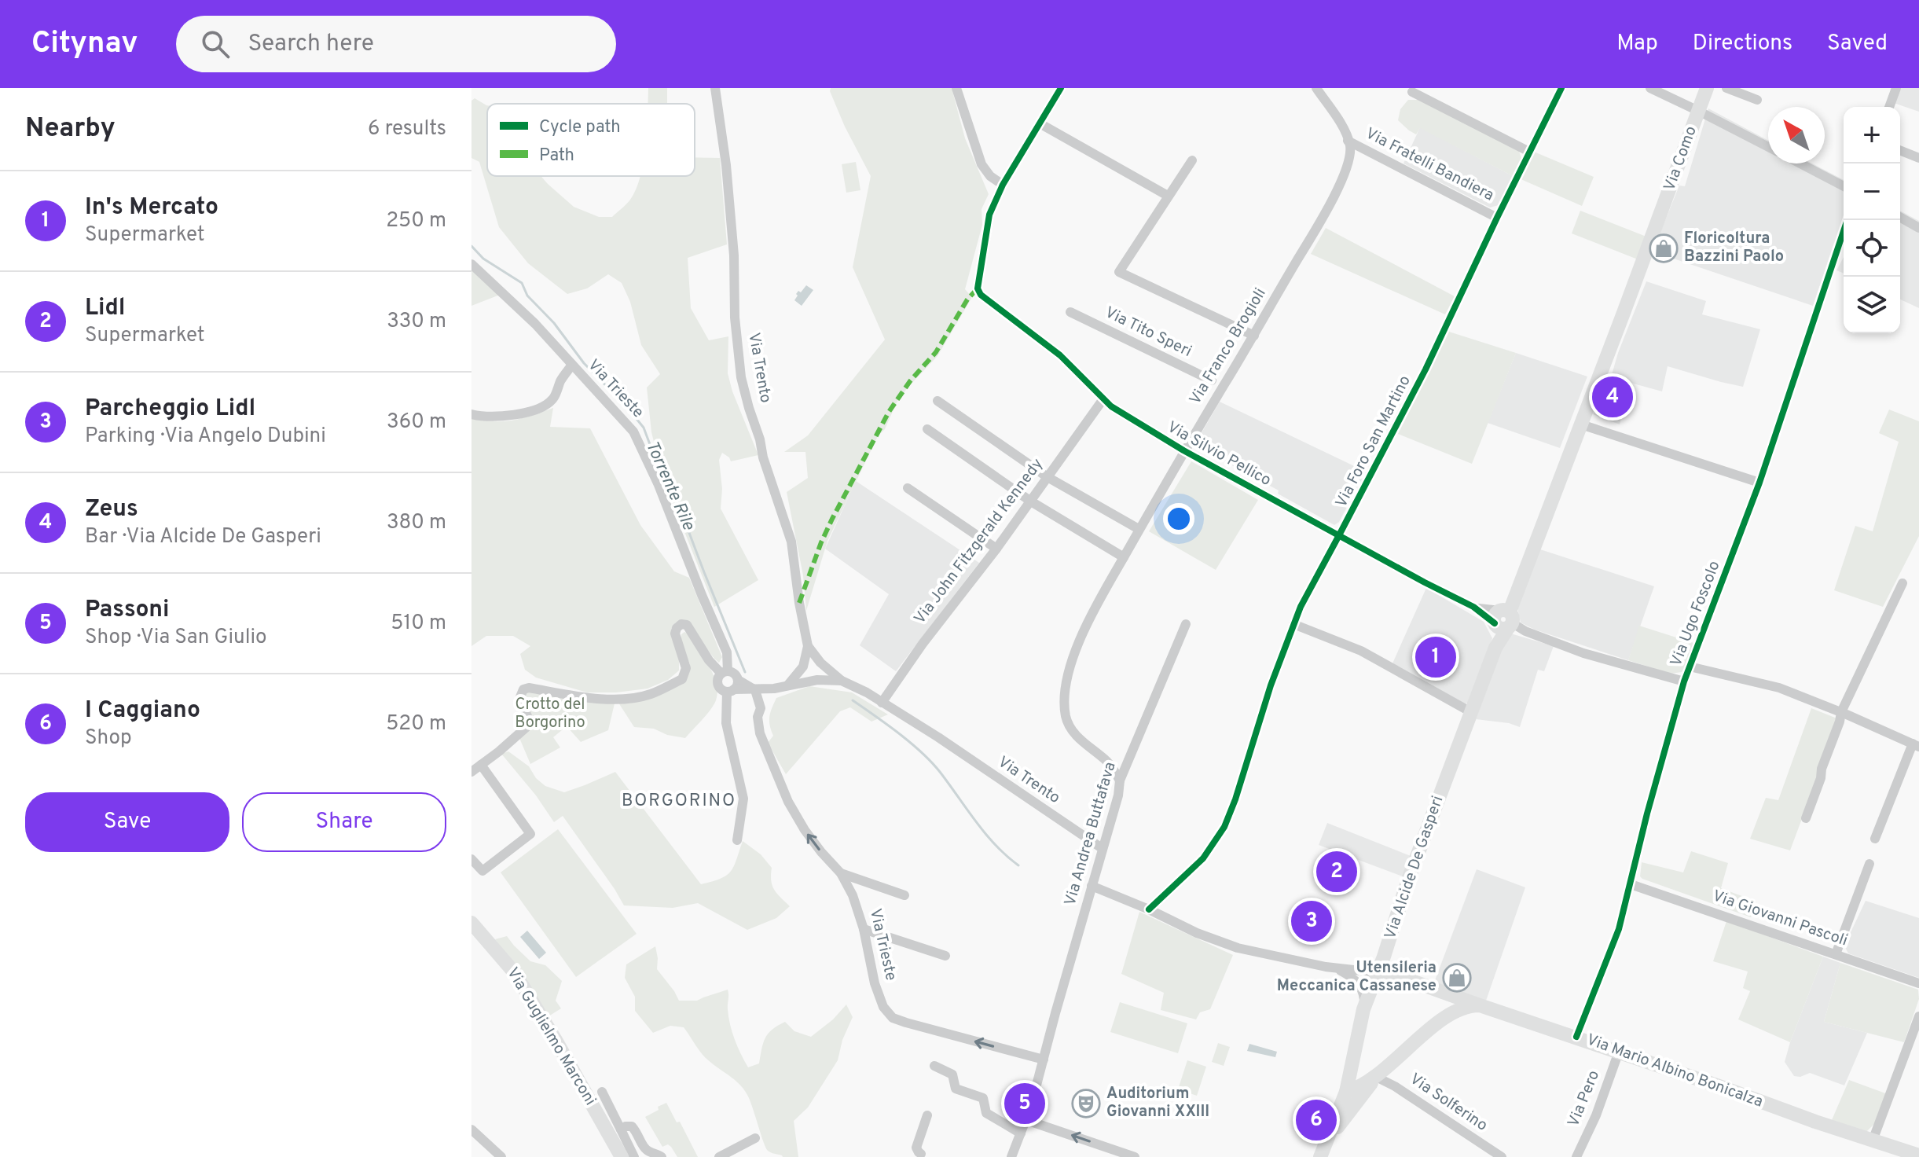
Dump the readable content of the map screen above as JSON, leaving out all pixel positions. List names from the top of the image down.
{
  "streets": {
    "main road": [
      "Via Como",
      "Via Alcide De Gasperi",
      "Via Guglielmo Marconi",
      "Via Mario Albino Bonicalza"
    ],
    "street": [
      "Via Fratelli Bandiera",
      "Via Tito Speri",
      "Via Franco Brogioli",
      "Via Trento",
      "Via Trieste",
      "Via Foro San Martino",
      "Via Silvio Pellico",
      "Via John Fitzgerald Kennedy",
      "Via Ugo Foscolo",
      "Via Andrea Buttafava",
      "Via Giovanni Pascoli",
      "Via Pero",
      "Via Solferino"
    ]
  },
  "crossings": [
    ["Via Como", "Via Alcide De Gasperi"],
    ["Via Fratelli Bandiera", "Via Franco Brogioli"],
    ["Via Fratelli Bandiera", "Via Foro San Martino"],
    ["Via Tito Speri", "Via Franco Brogioli"],
    ["Via Franco Brogioli", "Via Silvio Pellico"],
    ["Via Franco Brogioli", "Via Andrea Buttafava"],
    ["Via Trento", "Via Trieste"],
    ["Via Trento", "Via John Fitzgerald Kennedy"],
    ["Via Trento", "Via Andrea Buttafava"],
    ["Via Trieste", "Via Andrea Buttafava"],
    ["Via Foro San Martino", "Via Silvio Pellico"],
    ["Via Silvio Pellico", "Via John Fitzgerald Kennedy"],
    ["Via Silvio Pellico", "Via Ugo Foscolo"],
    ["Via Silvio Pellico", "Via Alcide De Gasperi"],
    ["Via Ugo Foscolo", "Via Giovanni Pascoli"],
    ["Via Ugo Foscolo", "Via Mario Albino Bonicalza"],
    ["Via Alcide De Gasperi", "Via Mario Albino Bonicalza"],
    ["Via Mario Albino Bonicalza", "Via Pero"]
  ],
  "one_way": ["Via Trieste"],
  "districts": ["BORGORINO"],
  "water": ["Torrente Rile"],
  "parks": ["Crotto del Borgorino"],
  "places": {
    "shop": ["Floricoltura Bazzini Paolo", "Utensileria Meccanica Cassanese"],
    "theatre": ["Auditorium Giovanni XXIII"]
  },
  "legend": ["Cycle path", "Path"],
  "north": "top left",
  "page": {
    "header": "Citynav",
    "search": "Search here",
    "nav": ["Map", "Directions", "Saved"],
    "heading": ["Nearby", "6 results"],
    "map_buttons": ["+", "−"],
    "list": [
      {
        "mark": "1",
        "name": "In's Mercato",
        "note": "Supermarket",
        "value": "250 m"
      },
      {
        "mark": "2",
        "name": "Lidl",
        "note": "Supermarket",
        "value": "330 m"
      },
      {
        "mark": "3",
        "name": "Parcheggio Lidl",
        "note": "Parking · Via Angelo Dubini",
        "value": "360 m"
      },
      {
        "mark": "4",
        "name": "Zeus",
        "note": "Bar · Via Alcide De Gasperi",
        "value": "380 m"
      },
      {
        "mark": "5",
        "name": "Passoni",
        "note": "Shop · Via San Giulio",
        "value": "510 m"
      },
      {
        "mark": "6",
        "name": "I Caggiano",
        "note": "Shop",
        "value": "520 m"
      }
    ],
    "pins": [
      "4",
      "1",
      "2",
      "3",
      "5",
      "6"
    ],
    "buttons": ["Save", "Share"]
  }
}
